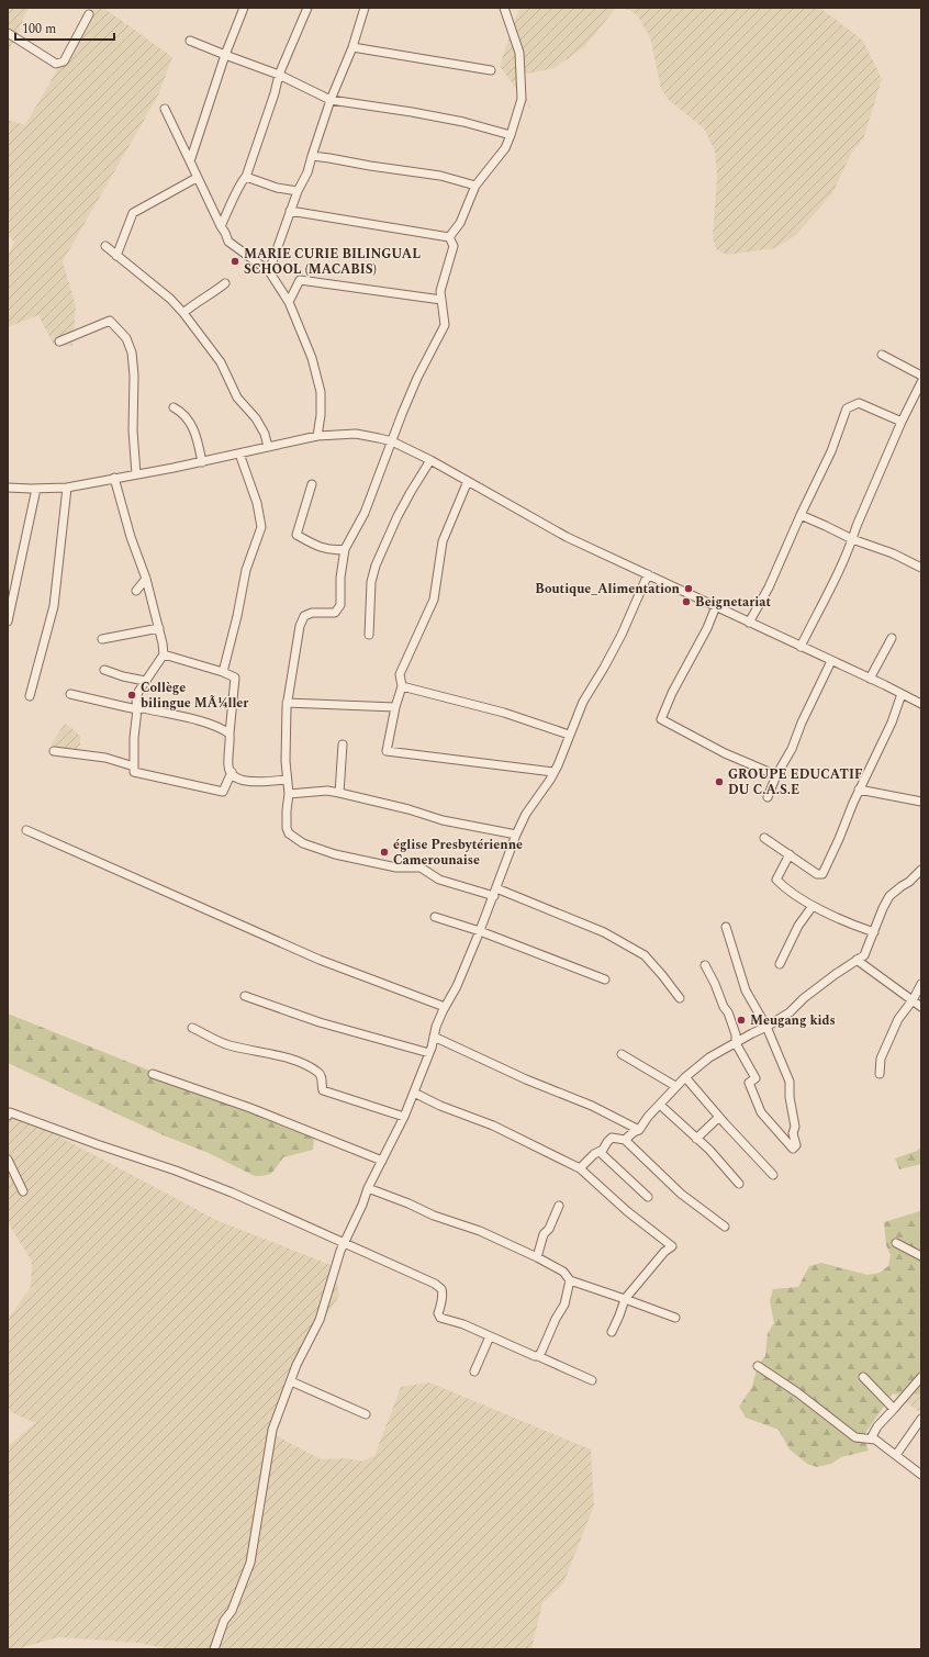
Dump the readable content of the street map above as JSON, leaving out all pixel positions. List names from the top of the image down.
{
  "places": [
    "MARIE CURIE BILINGUAL SCHOOL (MACABIS)",
    "Boutique_Alimentation",
    "Beignetariat",
    "Collège bilingue MÃ¼ller",
    "GROUPE EDUCATIF DU C.A.S.E",
    "église Presbytérienne Camerounaise",
    "Meugang kids"
  ],
  "scale_bar": "100 m"
}
